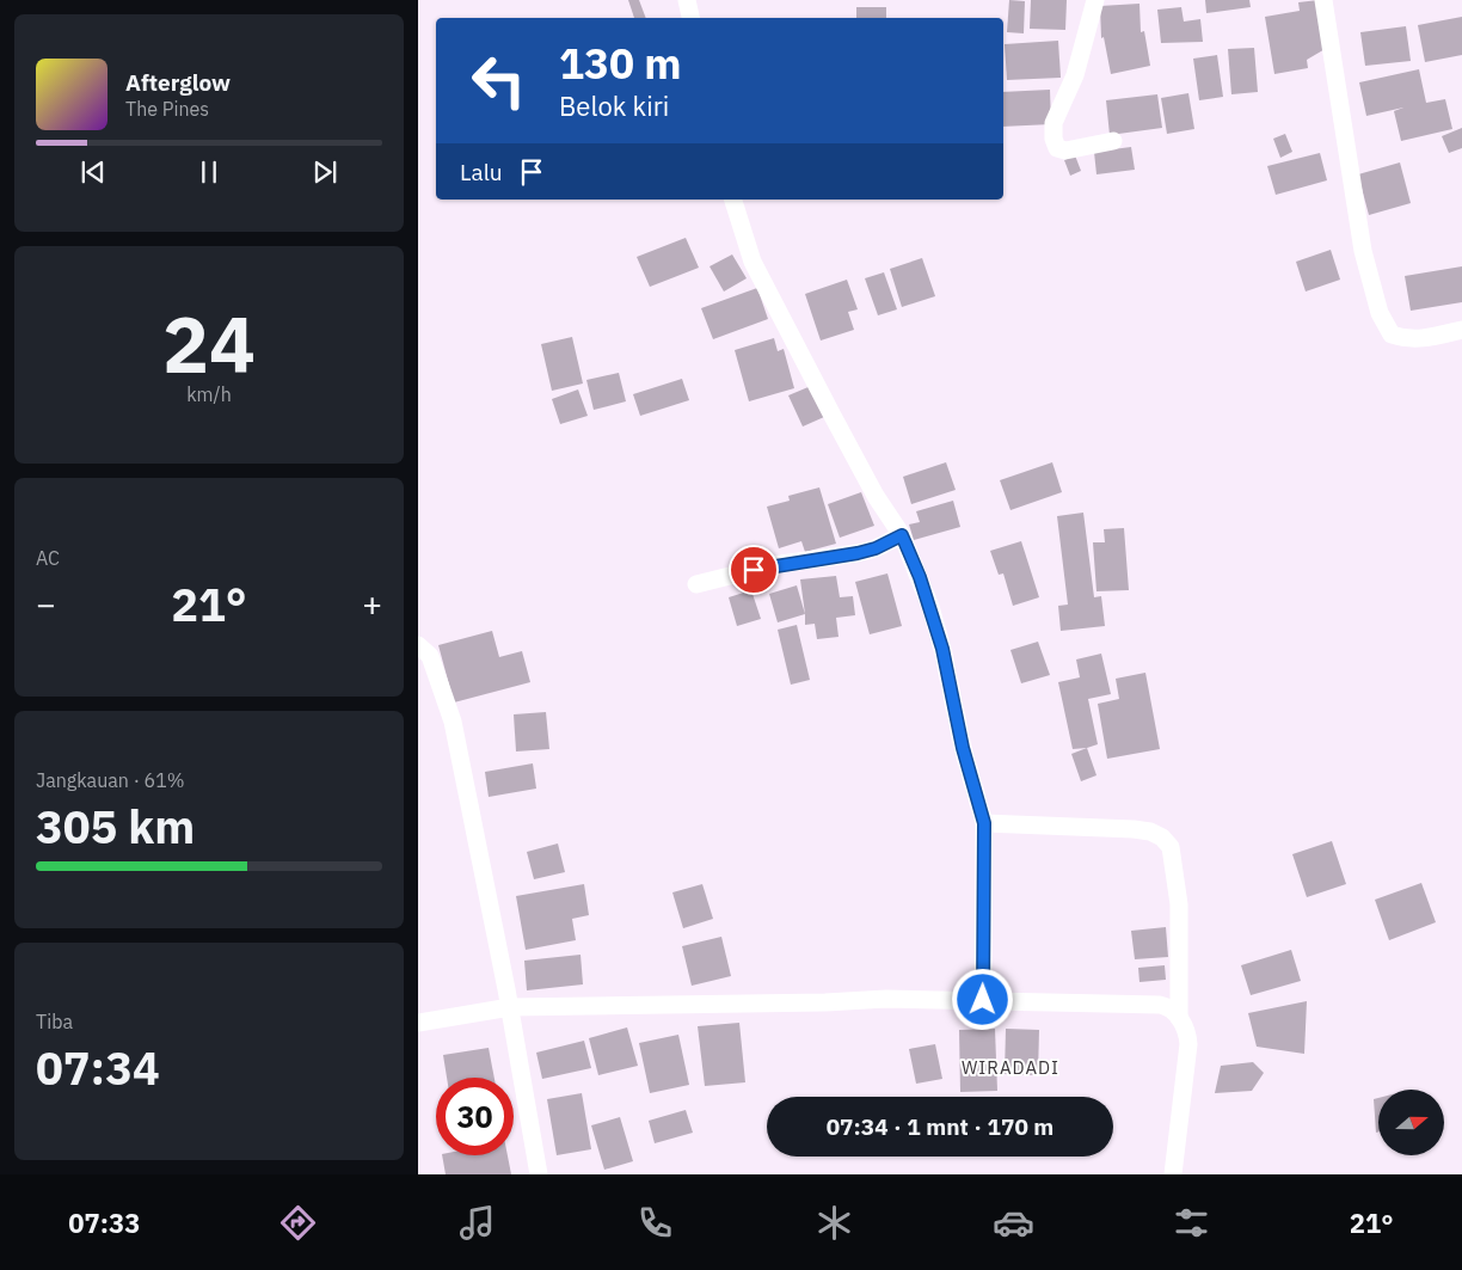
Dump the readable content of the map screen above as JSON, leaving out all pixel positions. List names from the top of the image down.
{
  "districts": ["WIRADADI"],
  "north": "right",
  "page": {
    "turn": ["130 m", "Belok kiri"],
    "song": ["Afterglow", "The Pines"],
    "then": "Lalu",
    "tile": [
      ["24", "km/h"],
      "AC",
      ["Jangkauan · 61%", "305 km"],
      ["Tiba", "07:34"]
    ],
    "heat": ["−", "21°", "+"],
    "limit": "30",
    "trip": "07:34 · 1 mnt · 170 m",
    "tabs": ["07:33", "21°"]
  }
}
